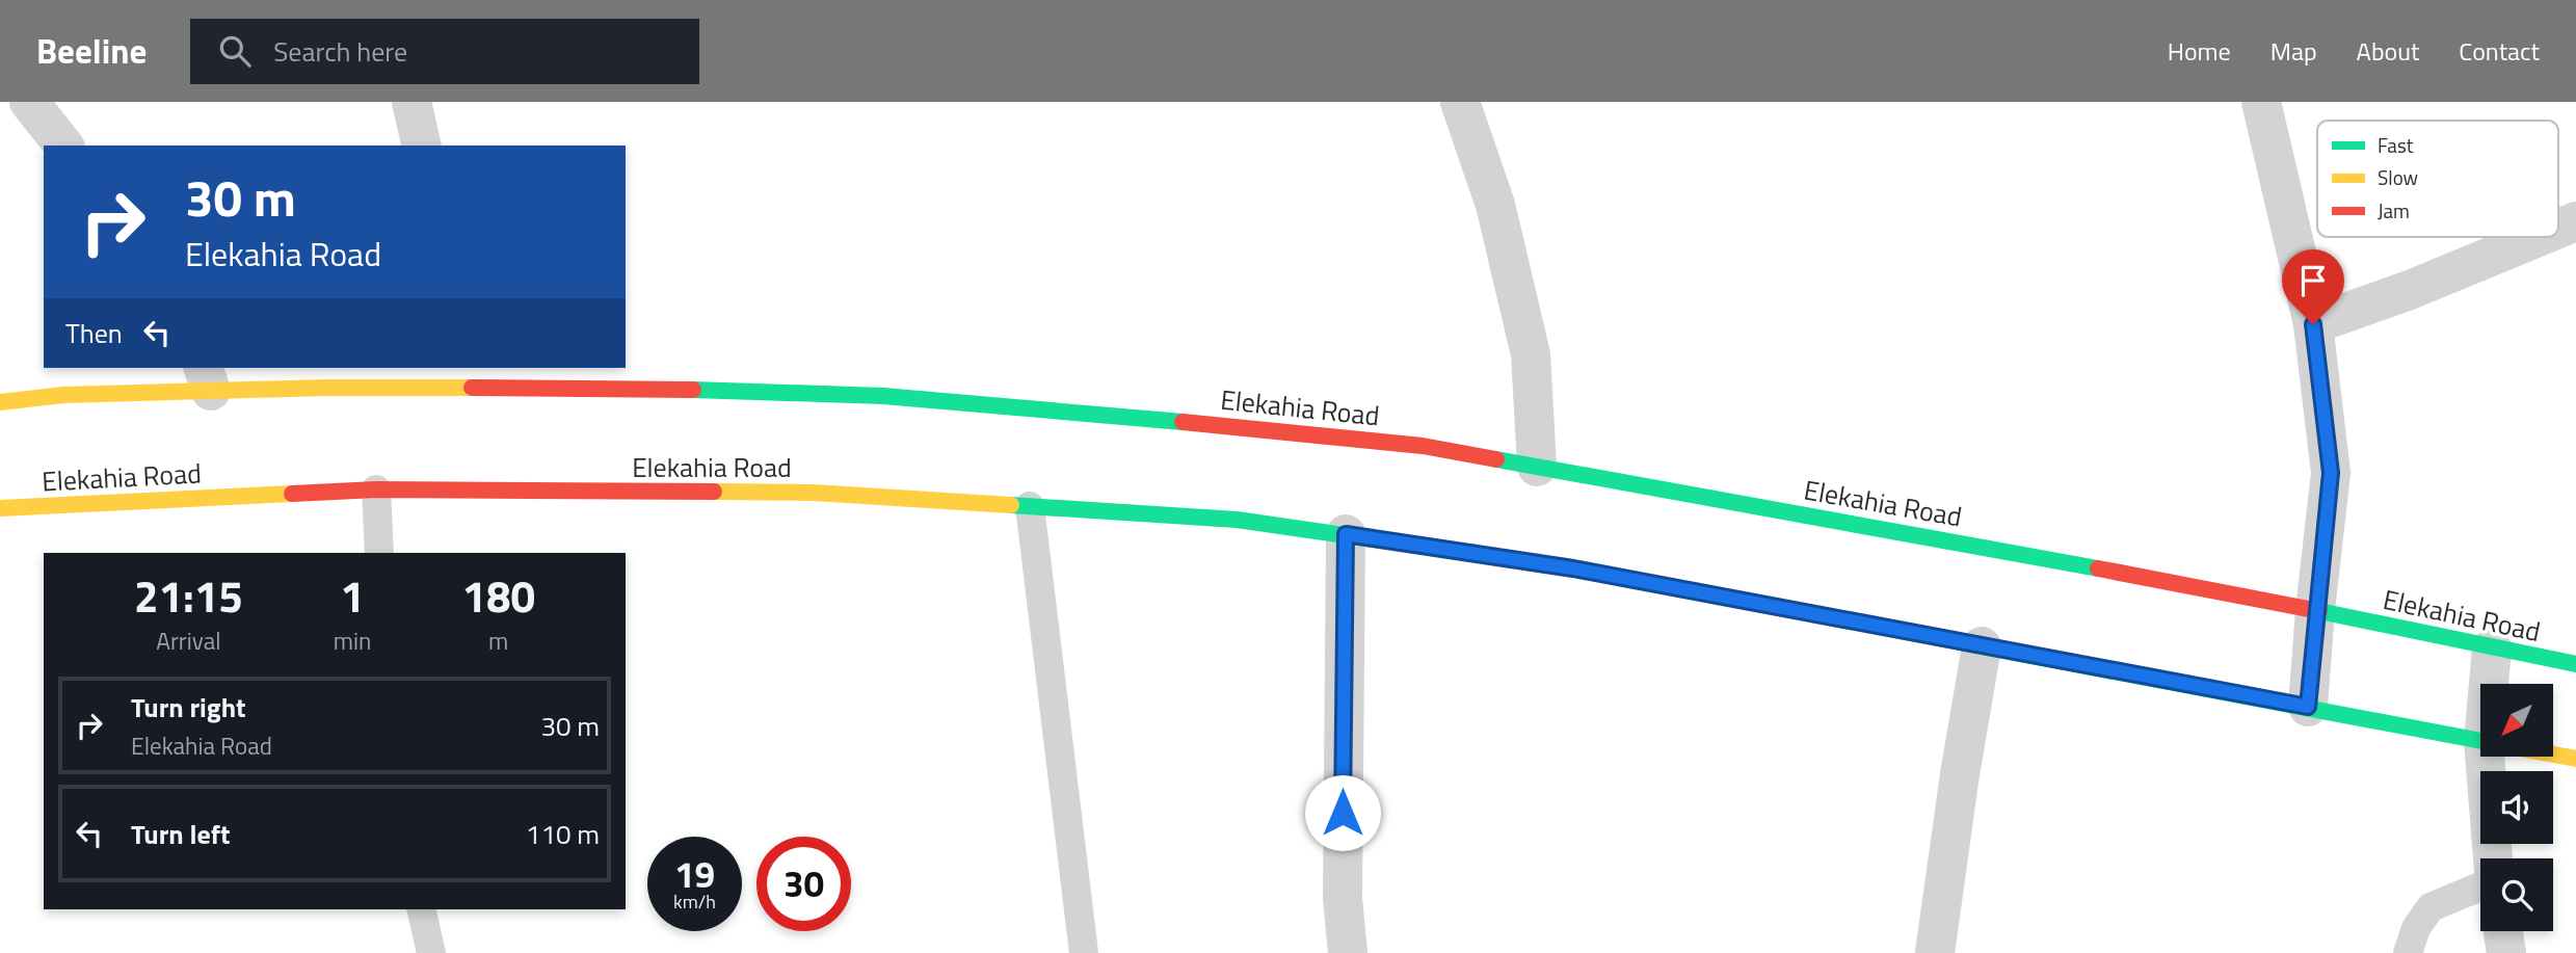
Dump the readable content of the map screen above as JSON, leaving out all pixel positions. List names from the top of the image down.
{
  "streets": {
    "main road": ["Elekahia Road"]
  },
  "legend": ["Fast", "Slow", "Jam"],
  "north": "bottom left",
  "page": {
    "header": "Beeline",
    "search": "Search here",
    "nav": [
      "Home",
      "Map",
      "About",
      "Contact"
    ],
    "turn": ["30 m", "Elekahia Road"],
    "then": "Then",
    "eta": [
      "21:15",
      "Arrival",
      "1",
      "min",
      "180",
      "m"
    ],
    "list": [
      {
        "name": "Turn right",
        "note": "Elekahia Road",
        "value": "30 m"
      },
      {
        "name": "Turn left",
        "value": "110 m"
      }
    ],
    "speed": "19 km/h",
    "limit": "30"
  }
}
